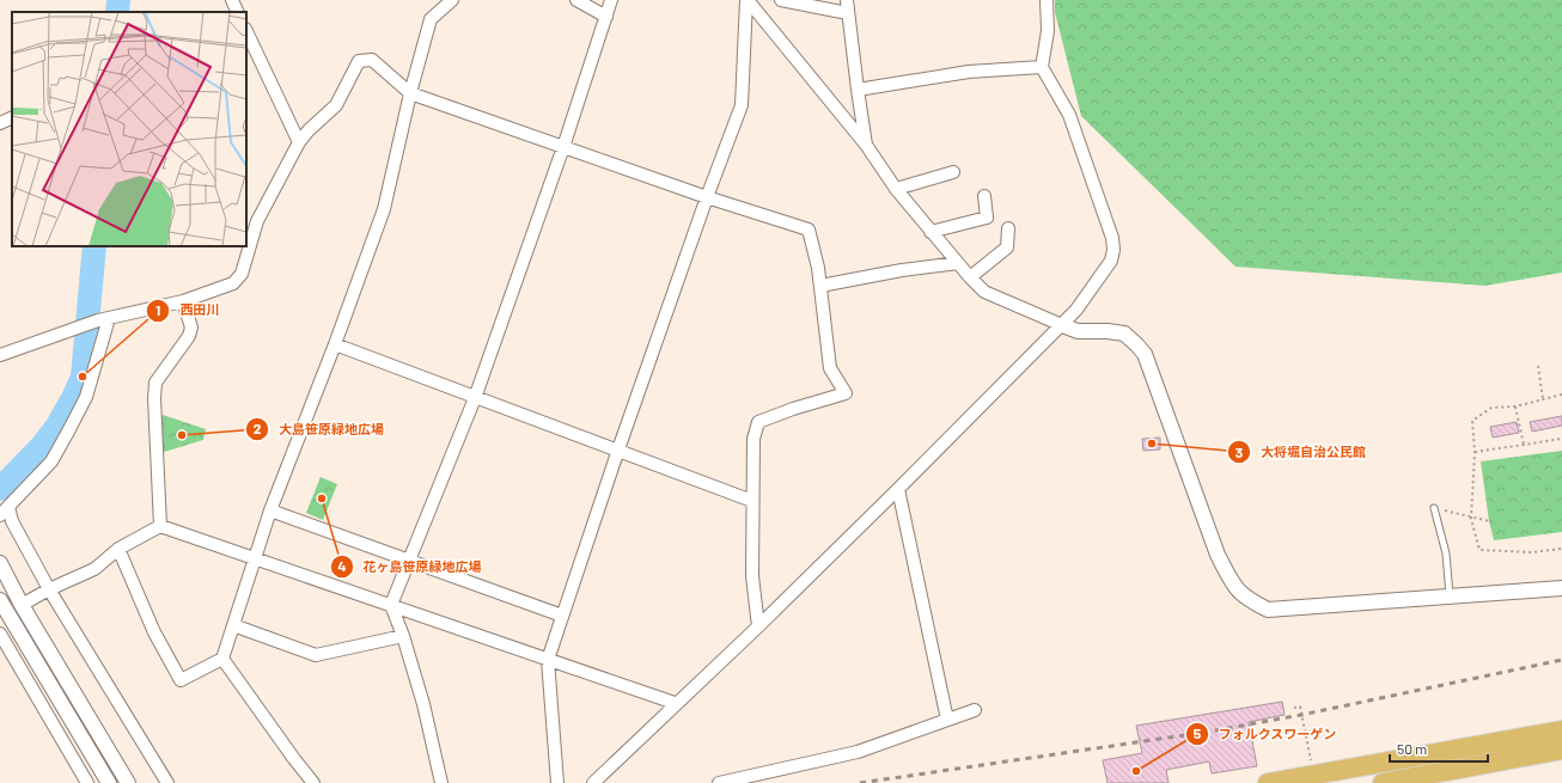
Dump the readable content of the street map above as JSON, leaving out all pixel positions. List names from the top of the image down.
{
  "places": [
    "西田川",
    "大島笹原緑地広場",
    "大将堀自治公民館",
    "花ヶ島笹原緑地広場",
    "フォルクスワーゲン"
  ],
  "scale_bar": "50 m"
}
